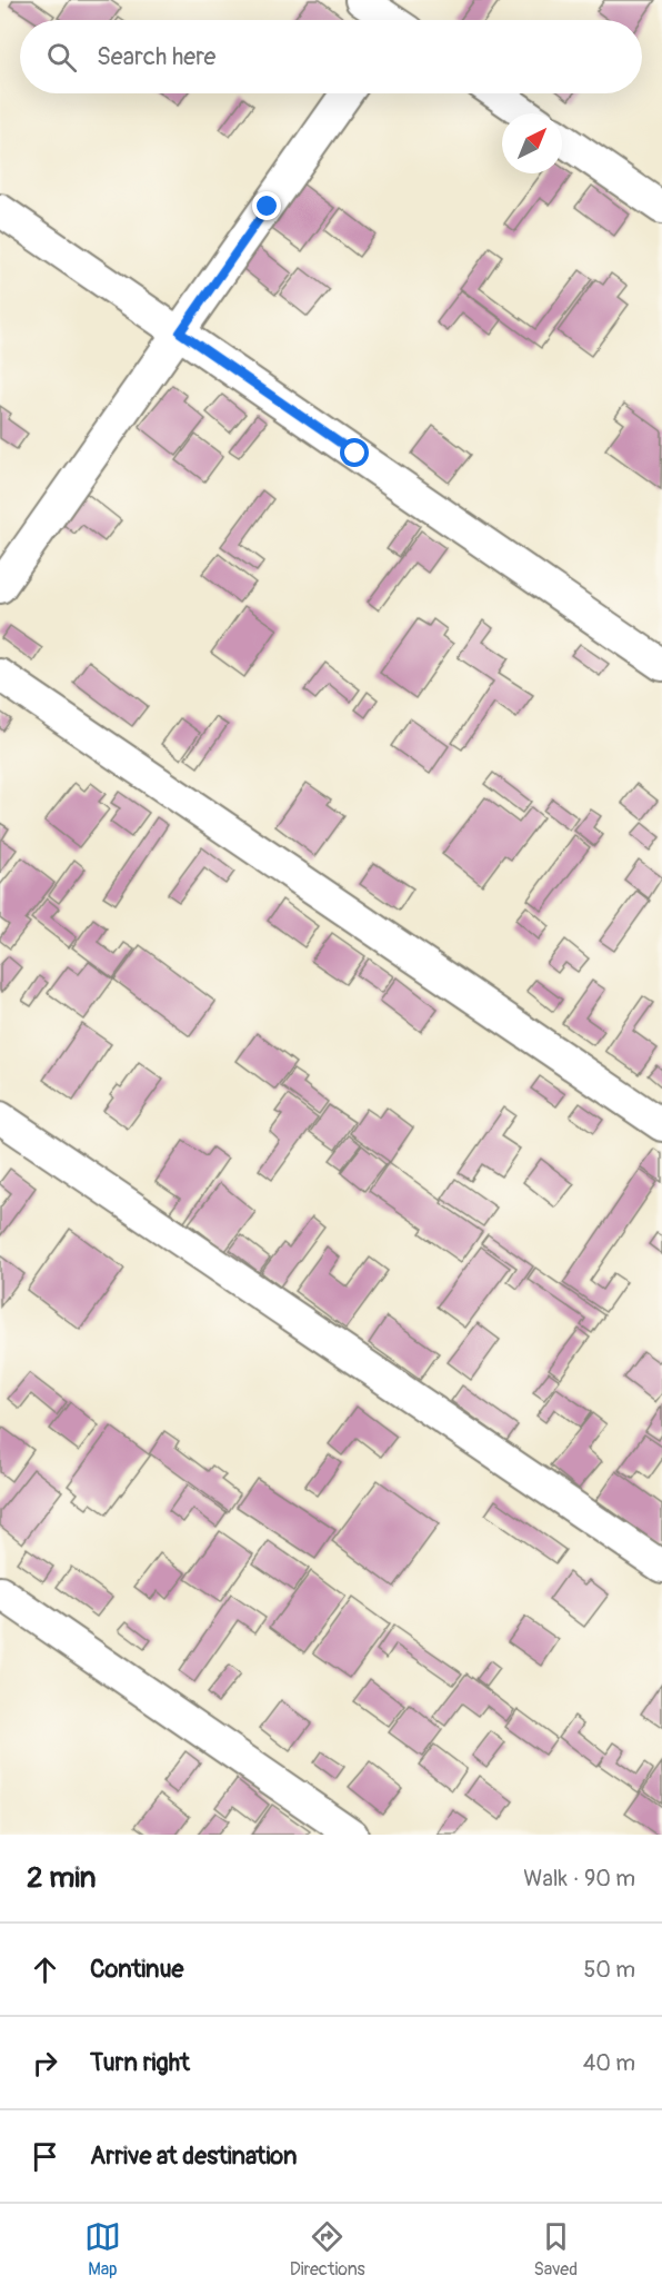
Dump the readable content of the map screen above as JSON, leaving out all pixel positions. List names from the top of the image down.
{
  "north": "top right",
  "page": {
    "search": "Search here",
    "heading": ["2 min", "Walk · 90 m"],
    "list": [
      ["Continue", "50 m"],
      ["Turn right", "40 m"],
      "Arrive at destination"
    ],
    "nav": ["Map", "Directions", "Saved"]
  }
}
